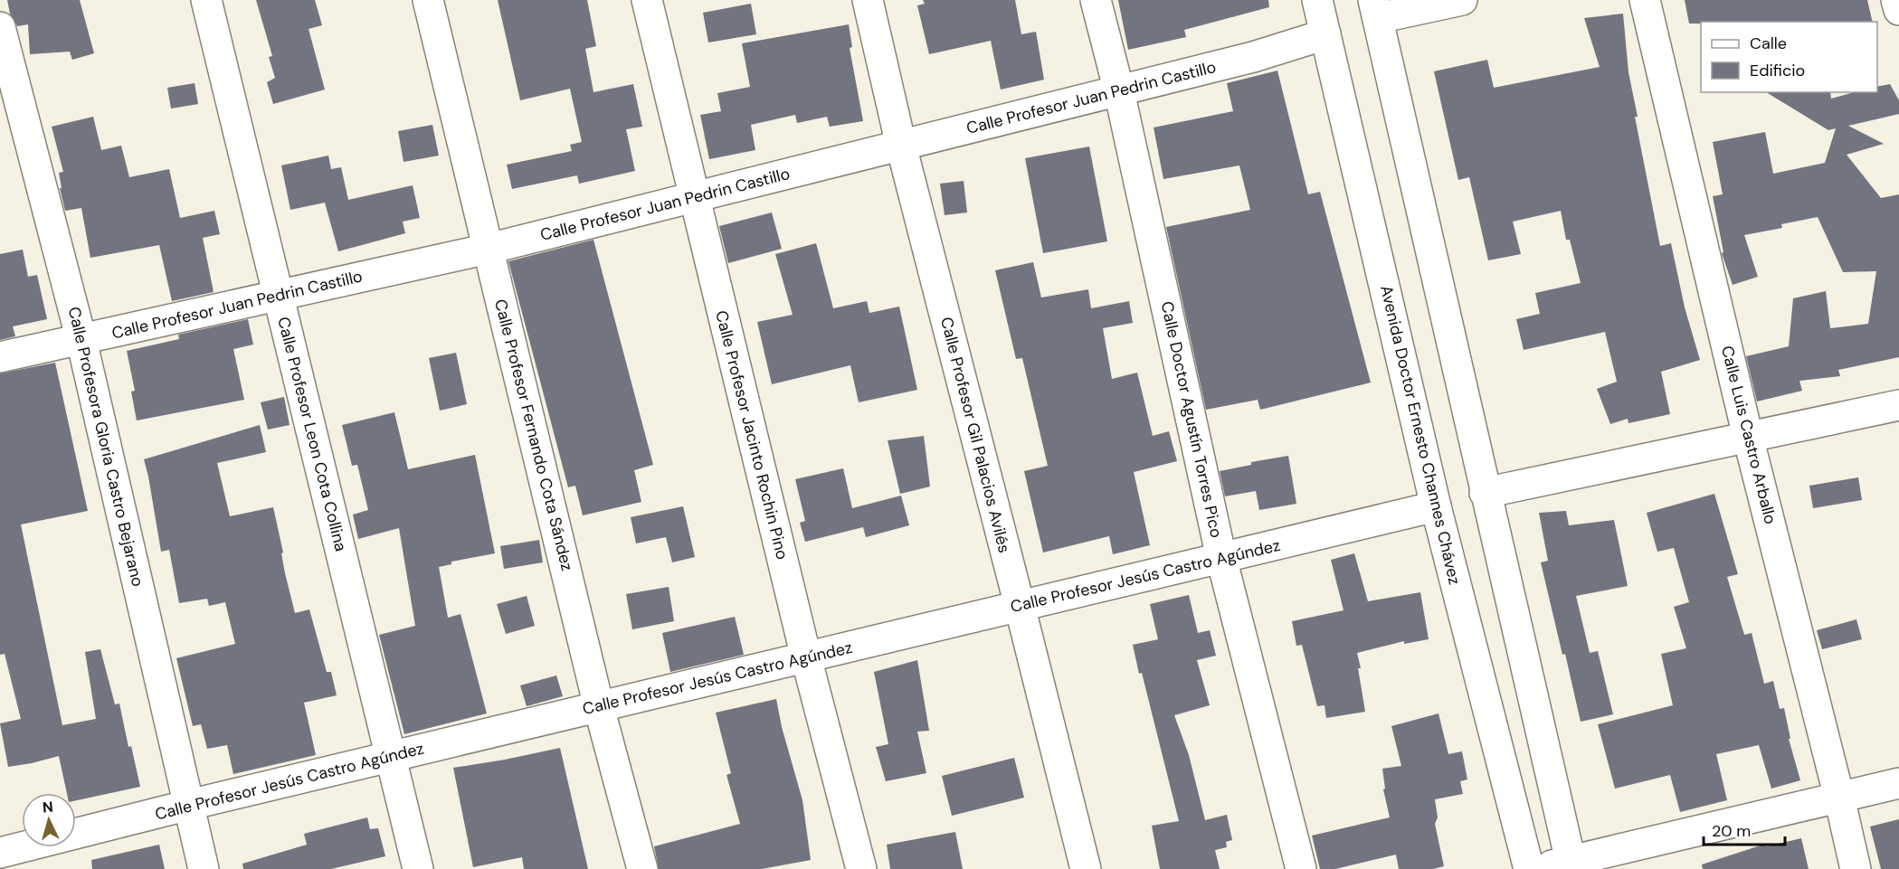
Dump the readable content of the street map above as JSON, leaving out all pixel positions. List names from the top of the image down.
{
  "streets": {
    "street": [
      "Calle Profesor Juan Pedrin Castillo",
      "Calle Doctor Agustín Torres Pico",
      "Calle Profesor Leon Cota Collina",
      "Calle Profesor Fernando Cota Sández",
      "Calle Profesor Jacinto Rochin Pino",
      "Calle Profesor Gil Palacios Avilés",
      "Avenida Doctor Ernesto Channes Chávez",
      "Calle Luis Castro Arballo",
      "Calle Profesora Gloria Castro Bejarano",
      "Calle Profesor Jesús Castro Agúndez"
    ]
  },
  "crossings": [
    ["Calle Profesor Juan Pedrin Castillo", "Calle Doctor Agustín Torres Pico"],
    ["Calle Profesor Juan Pedrin Castillo", "Calle Profesor Leon Cota Collina"],
    ["Calle Profesor Juan Pedrin Castillo", "Calle Profesor Fernando Cota Sández"],
    ["Calle Profesor Juan Pedrin Castillo", "Calle Profesor Jacinto Rochin Pino"],
    ["Calle Profesor Juan Pedrin Castillo", "Calle Profesor Gil Palacios Avilés"],
    ["Calle Profesor Juan Pedrin Castillo", "Avenida Doctor Ernesto Channes Chávez"],
    ["Calle Profesor Juan Pedrin Castillo", "Calle Profesora Gloria Castro Bejarano"],
    ["Calle Doctor Agustín Torres Pico", "Calle Profesor Jesús Castro Agúndez"],
    ["Calle Profesor Leon Cota Collina", "Calle Profesor Jesús Castro Agúndez"],
    ["Calle Profesor Fernando Cota Sández", "Calle Profesor Jesús Castro Agúndez"],
    ["Calle Profesor Jacinto Rochin Pino", "Calle Profesor Jesús Castro Agúndez"],
    ["Calle Profesor Gil Palacios Avilés", "Calle Profesor Jesús Castro Agúndez"],
    ["Avenida Doctor Ernesto Channes Chávez", "Calle Profesor Jesús Castro Agúndez"],
    ["Calle Profesora Gloria Castro Bejarano", "Calle Profesor Jesús Castro Agúndez"]
  ],
  "legend": ["Calle", "Edificio"],
  "scale_bar": "20 m",
  "north": "top"
}
